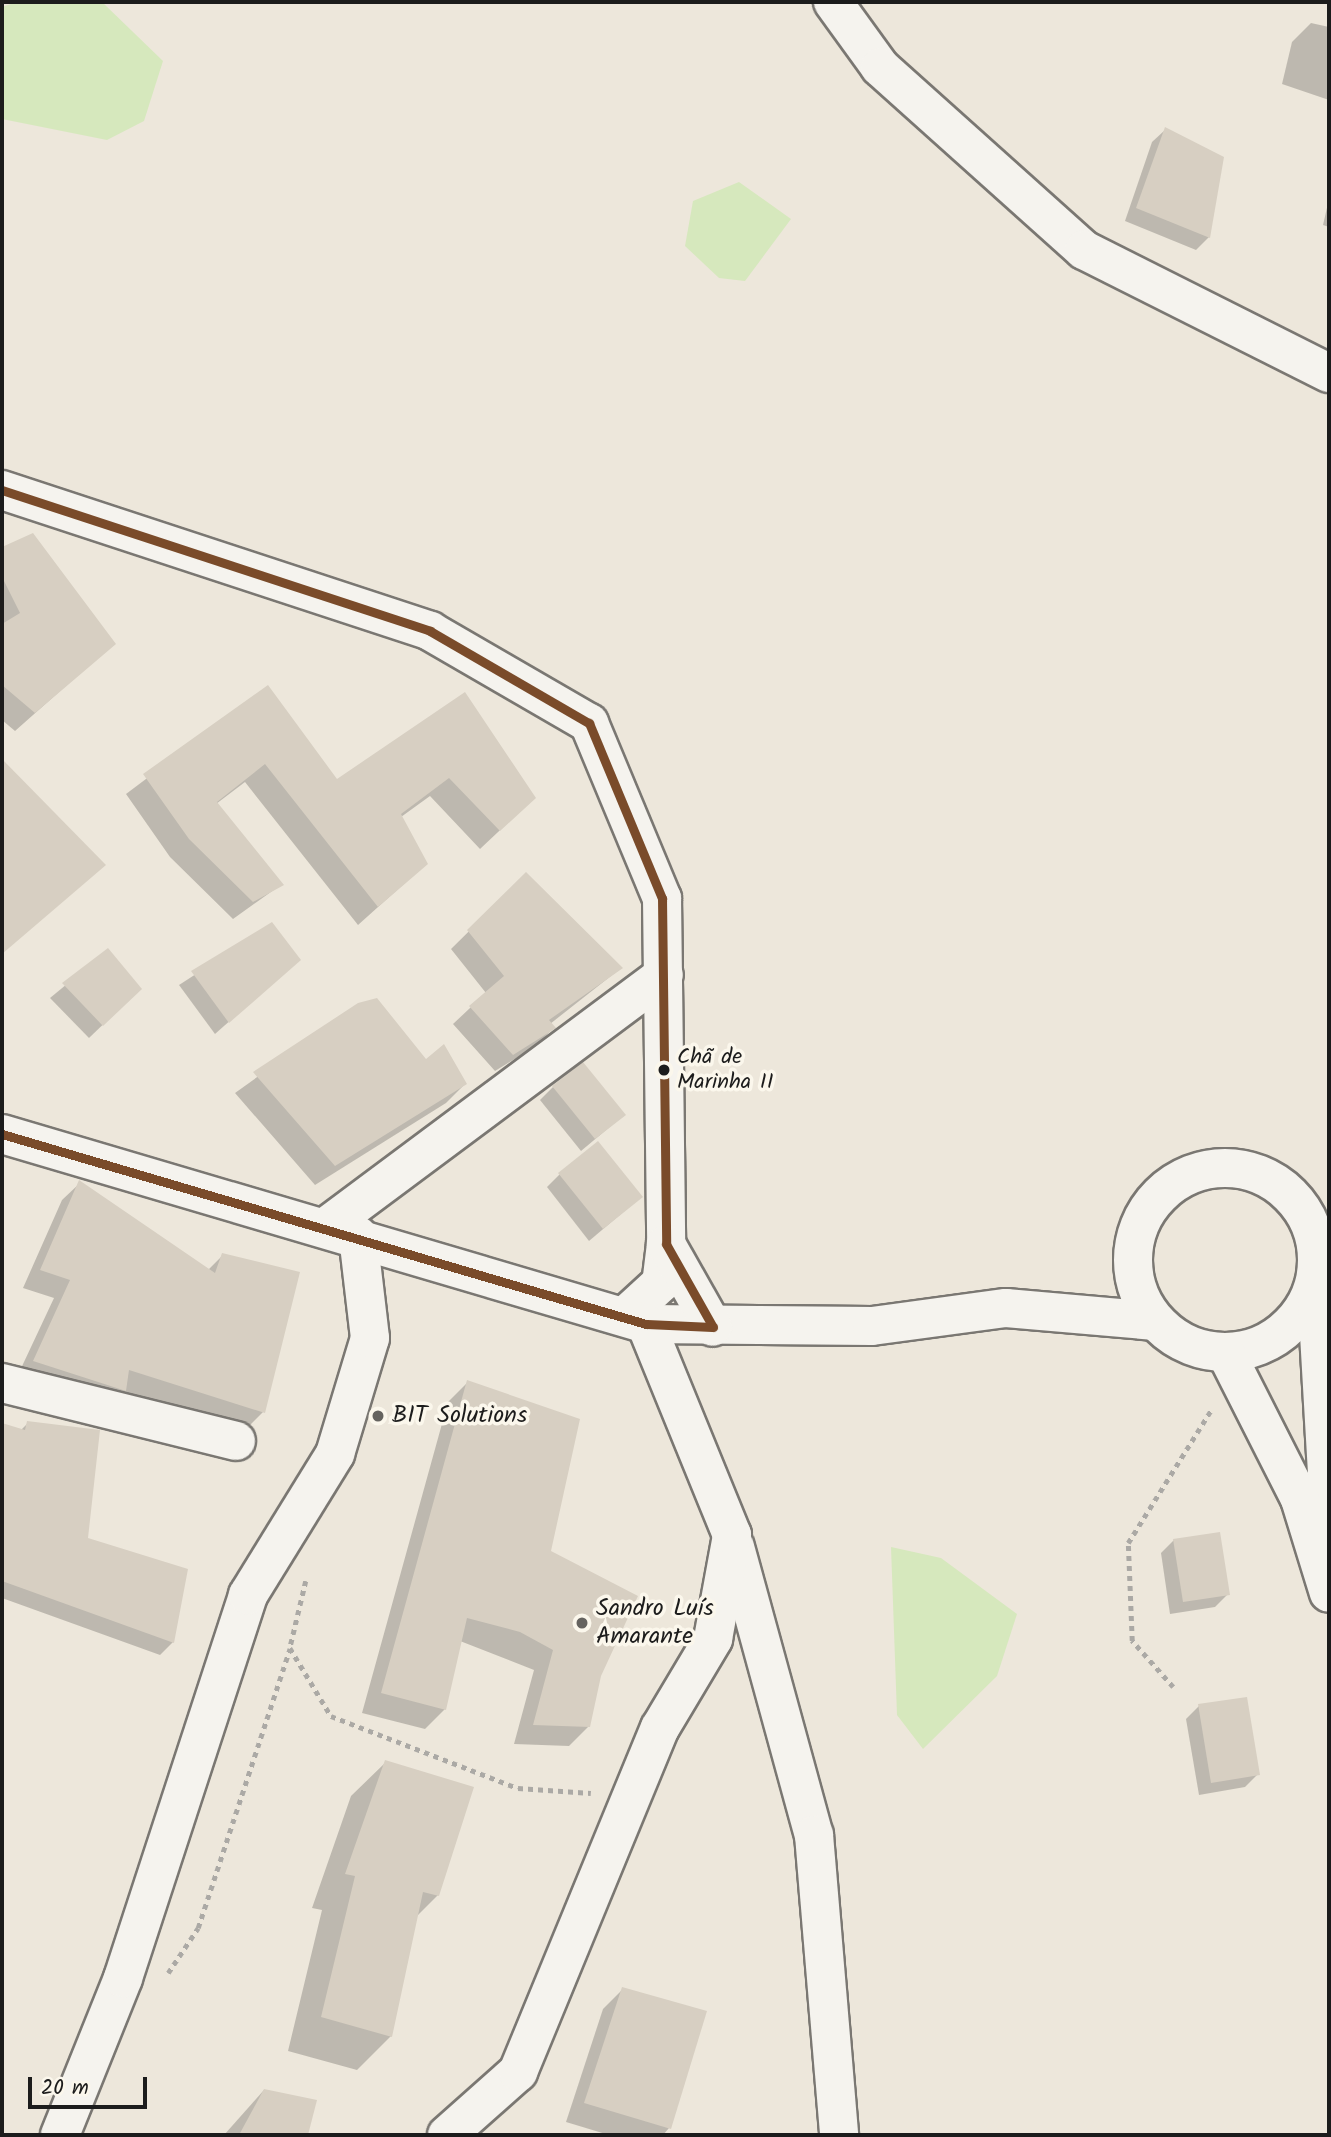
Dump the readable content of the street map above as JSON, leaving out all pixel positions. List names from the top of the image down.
{
  "places": ["Chã de Marinha II", "BIT Solutions", "Sandro Luís Amarante"],
  "scale_bar": "20 m"
}
